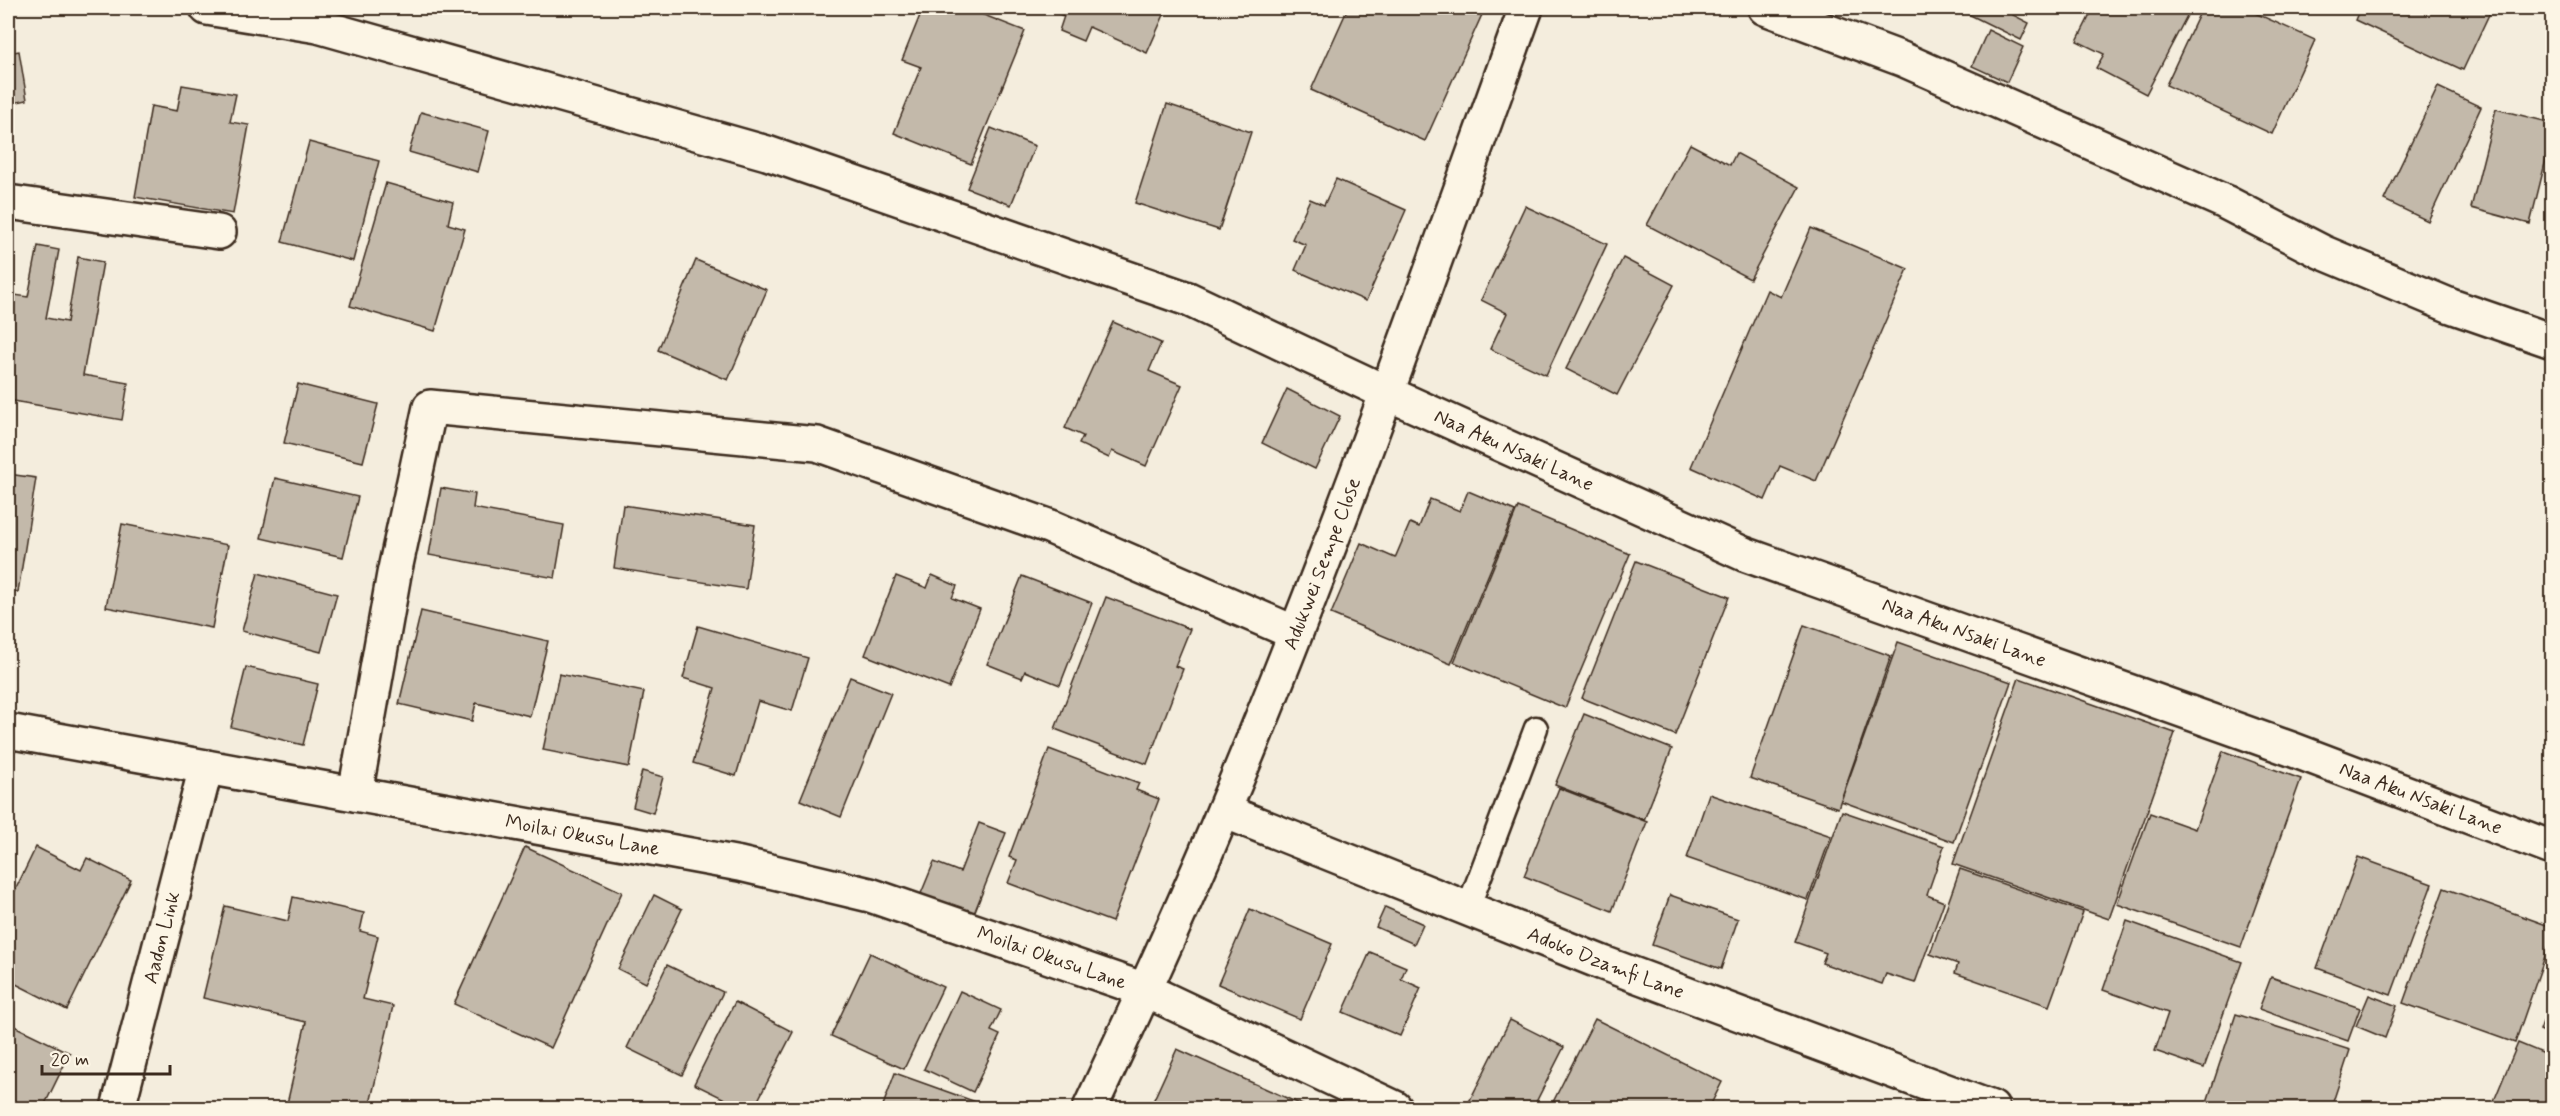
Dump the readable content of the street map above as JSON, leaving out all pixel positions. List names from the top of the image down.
{
  "streets": {
    "street": [
      "Naa Aku Nsaki Lane",
      "Adukwei Sempe Close",
      "Moilai Okusu Lane",
      "Aadon Link",
      "Adoko Dzamfi Lane"
    ]
  },
  "crossings": [
    ["Naa Aku Nsaki Lane", "Adukwei Sempe Close"],
    ["Adukwei Sempe Close", "Moilai Okusu Lane"],
    ["Adukwei Sempe Close", "Adoko Dzamfi Lane"],
    ["Moilai Okusu Lane", "Aadon Link"]
  ],
  "scale_bar": "20 m"
}
